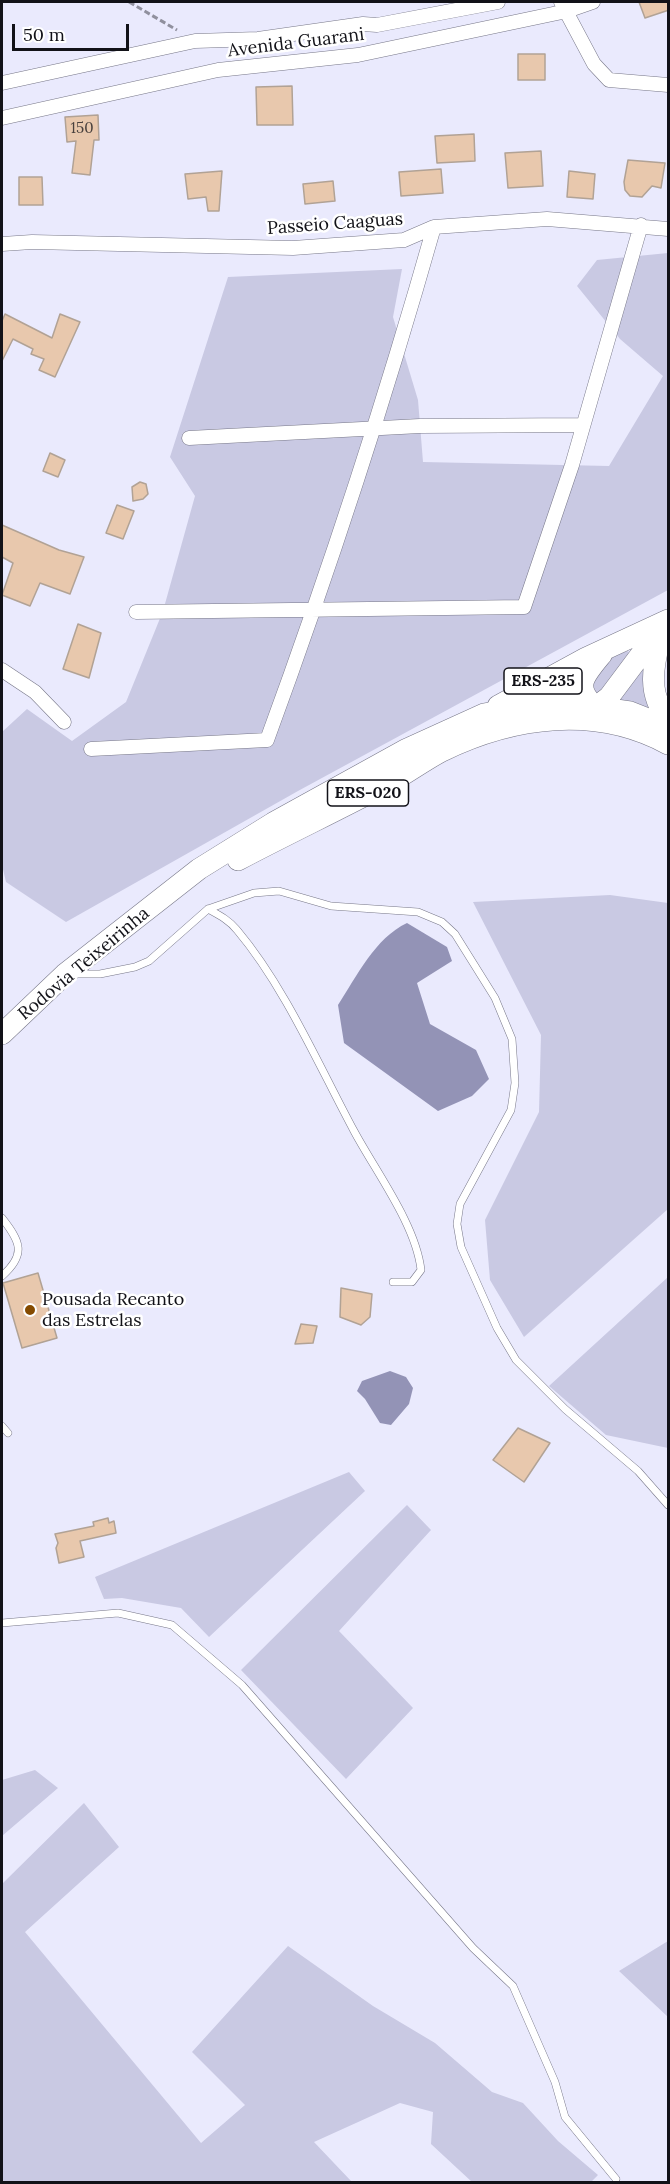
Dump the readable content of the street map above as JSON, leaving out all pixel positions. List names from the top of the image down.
{
  "streets": {
    "main road": ["ERS-235", "ERS-020", "Rodovia Teixeirinha"],
    "street": ["Avenida Guarani", "Passeio Caaguas"]
  },
  "crossings": [
    ["ERS-235", "Rodovia Teixeirinha"]
  ],
  "places": ["Pousada Recanto das Estrelas"],
  "house_numbers": ["150"],
  "scale_bar": "50 m"
}
